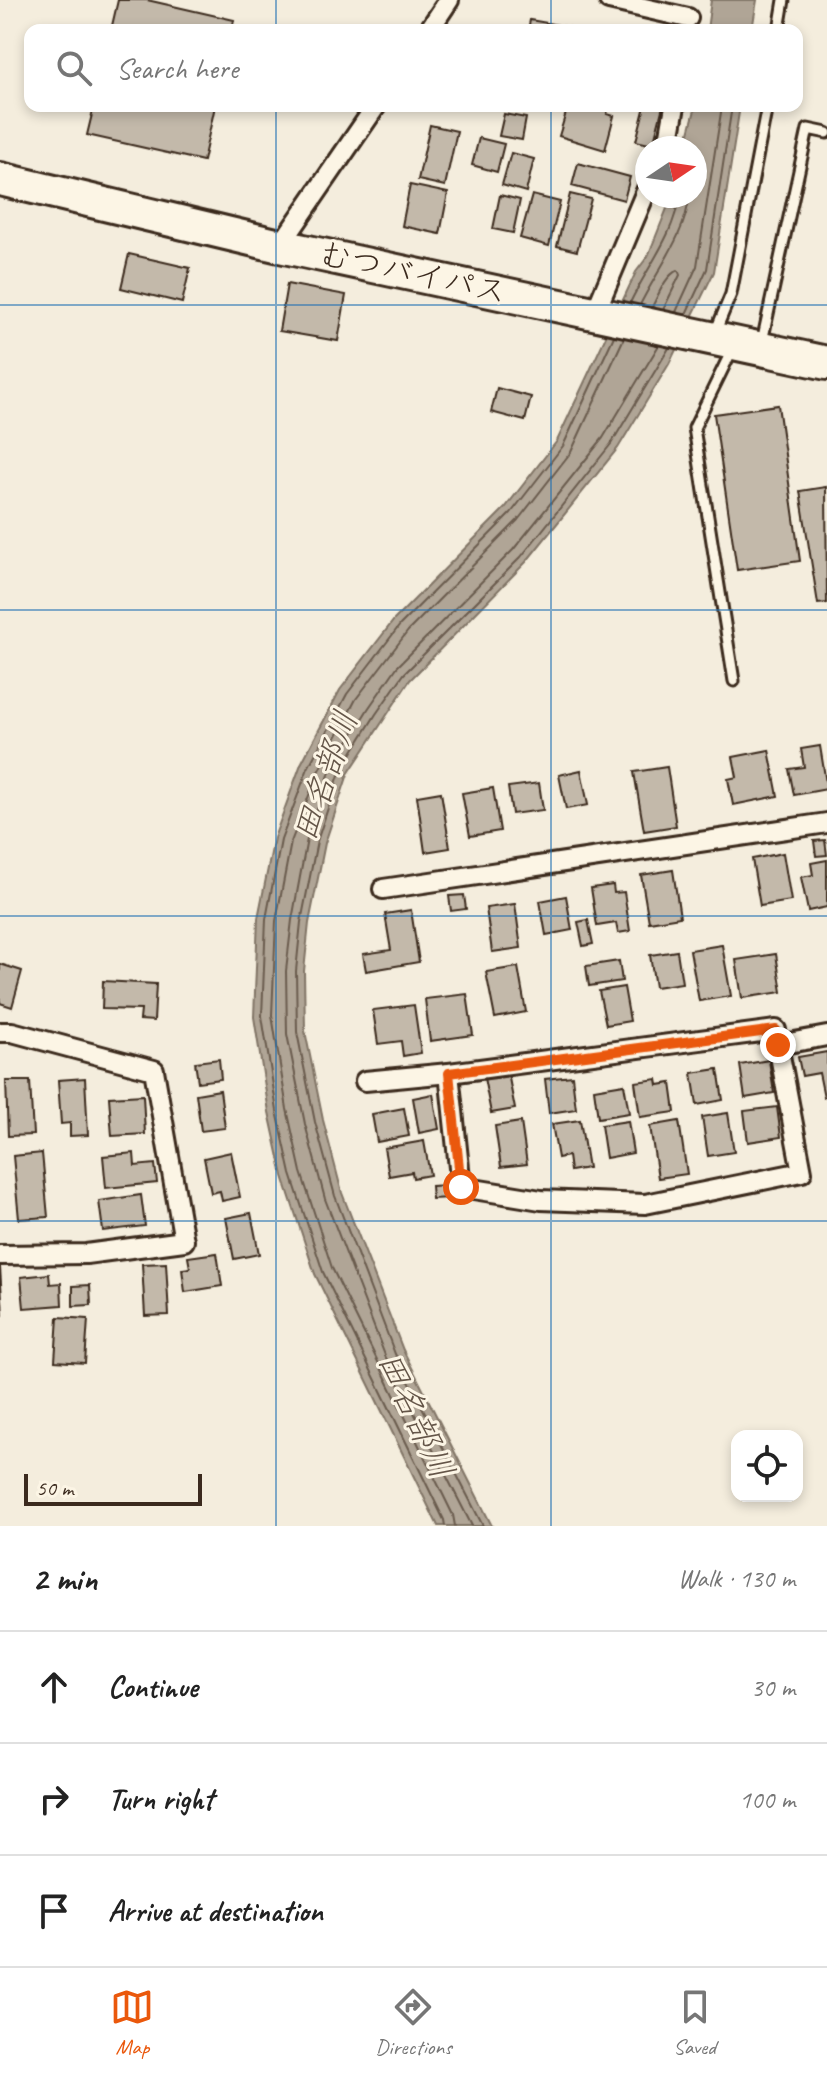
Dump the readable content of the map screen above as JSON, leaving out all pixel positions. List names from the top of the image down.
{
  "streets": {
    "highway": ["むつバイパス"]
  },
  "water": ["田名部川"],
  "scale_bar": "50 m",
  "north": "right",
  "page": {
    "search": "Search here",
    "scale": "50 m",
    "heading": ["2 min", "Walk · 130 m"],
    "list": [
      ["Continue", "30 m"],
      ["Turn right", "100 m"],
      "Arrive at destination"
    ],
    "nav": ["Map", "Directions", "Saved"]
  }
}
